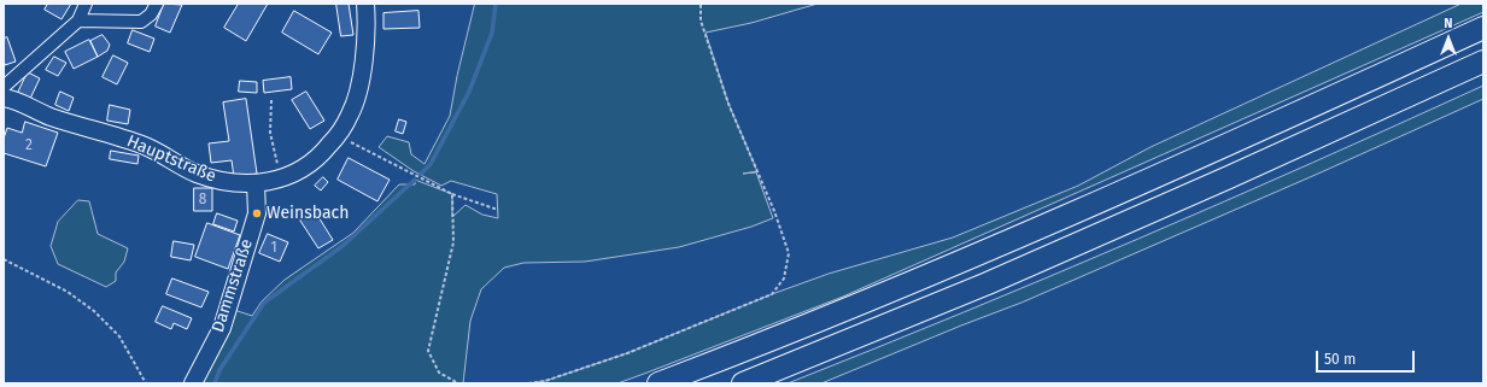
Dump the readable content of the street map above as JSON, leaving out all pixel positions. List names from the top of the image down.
{
  "streets": {
    "street": ["Hauptstraße", "Dammstraße"]
  },
  "crossings": [
    ["Hauptstraße", "Dammstraße"]
  ],
  "places": ["Weinsbach"],
  "house_numbers": ["2", "8", "1"],
  "scale_bar": "50 m",
  "north": "top"
}
